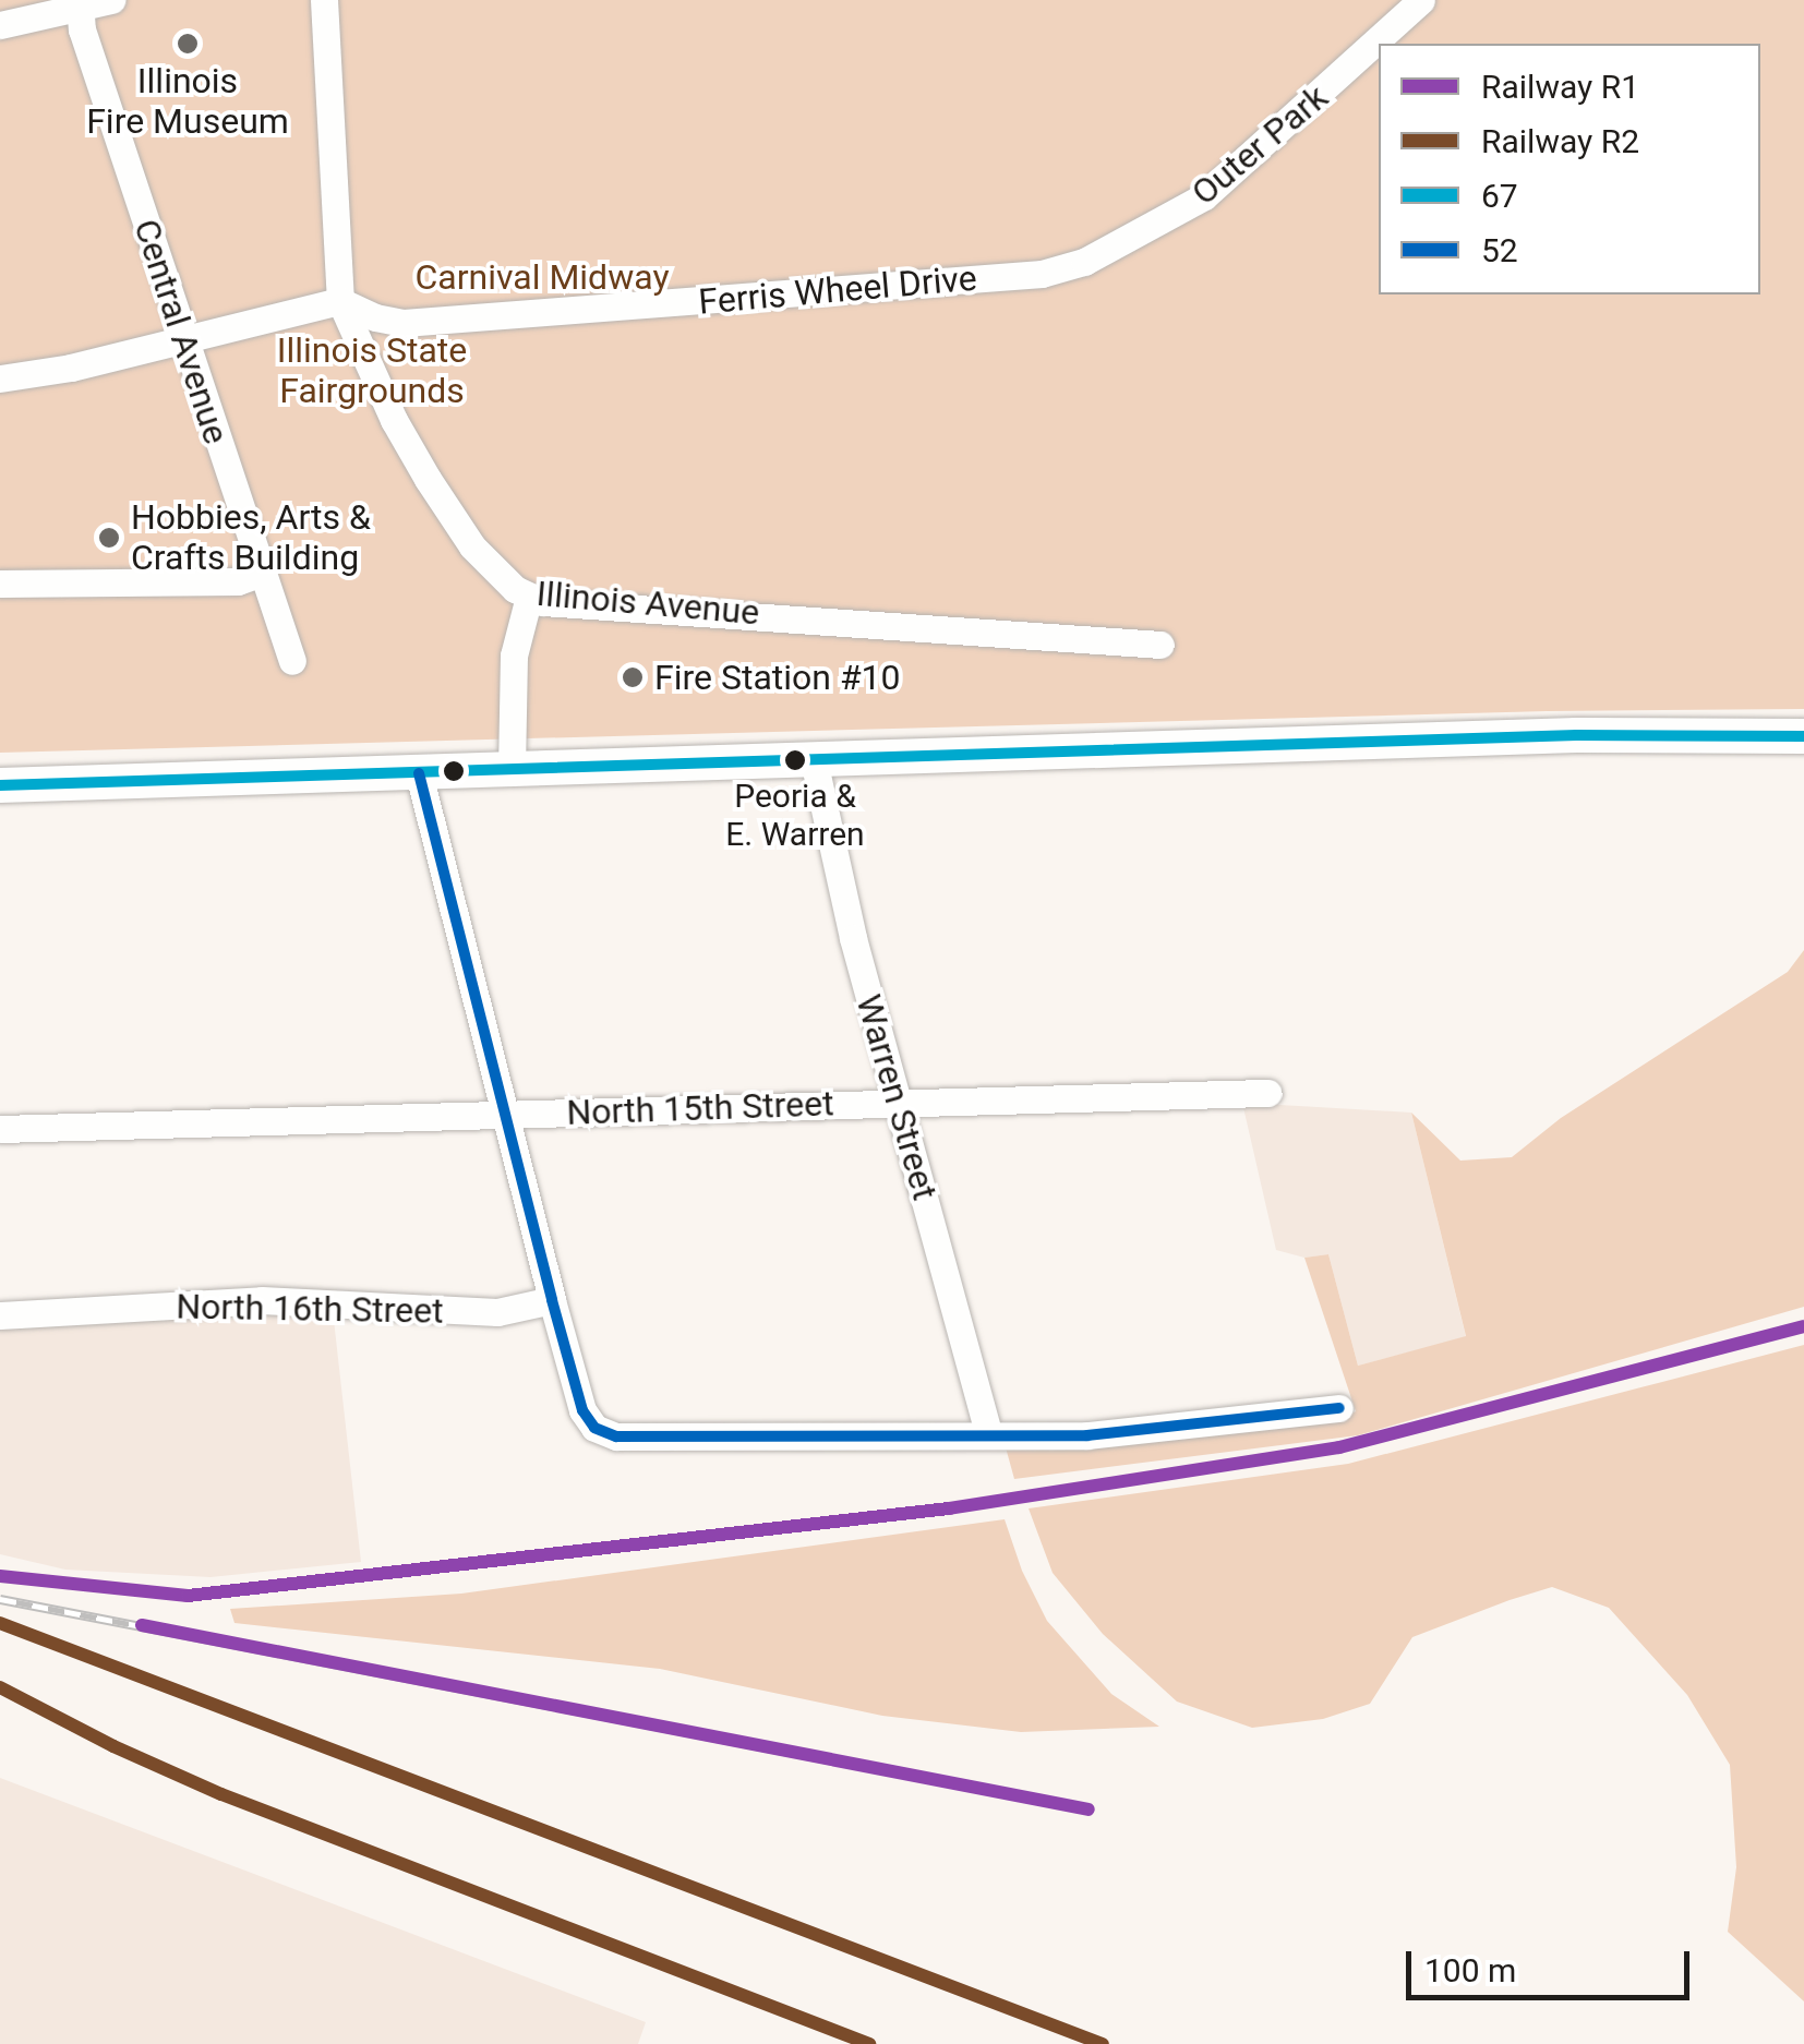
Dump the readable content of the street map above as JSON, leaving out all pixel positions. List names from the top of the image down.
{
  "streets": {
    "street": [
      "Outer Park",
      "Ferris Wheel Drive",
      "Central Avenue",
      "Illinois Avenue",
      "Warren Street",
      "North 15th Street",
      "North 16th Street"
    ]
  },
  "crossings": [
    ["Outer Park", "Ferris Wheel Drive"],
    ["Ferris Wheel Drive", "Illinois Avenue"],
    ["Warren Street", "North 15th Street"]
  ],
  "parks": ["Carnival Midway", "Illinois State Fairgrounds"],
  "places": [
    "Illinois Fire Museum",
    "Hobbies, Arts & Crafts Building",
    "Fire Station #10",
    "Peoria & E. Warren"
  ],
  "lines": [
    "transit line 67",
    "transit line 52",
    "rail line R1",
    "rail line R2"
  ],
  "legend": [
    "Railway R1",
    "Railway R2",
    "67",
    "52"
  ],
  "scale_bar": "100 m"
}
